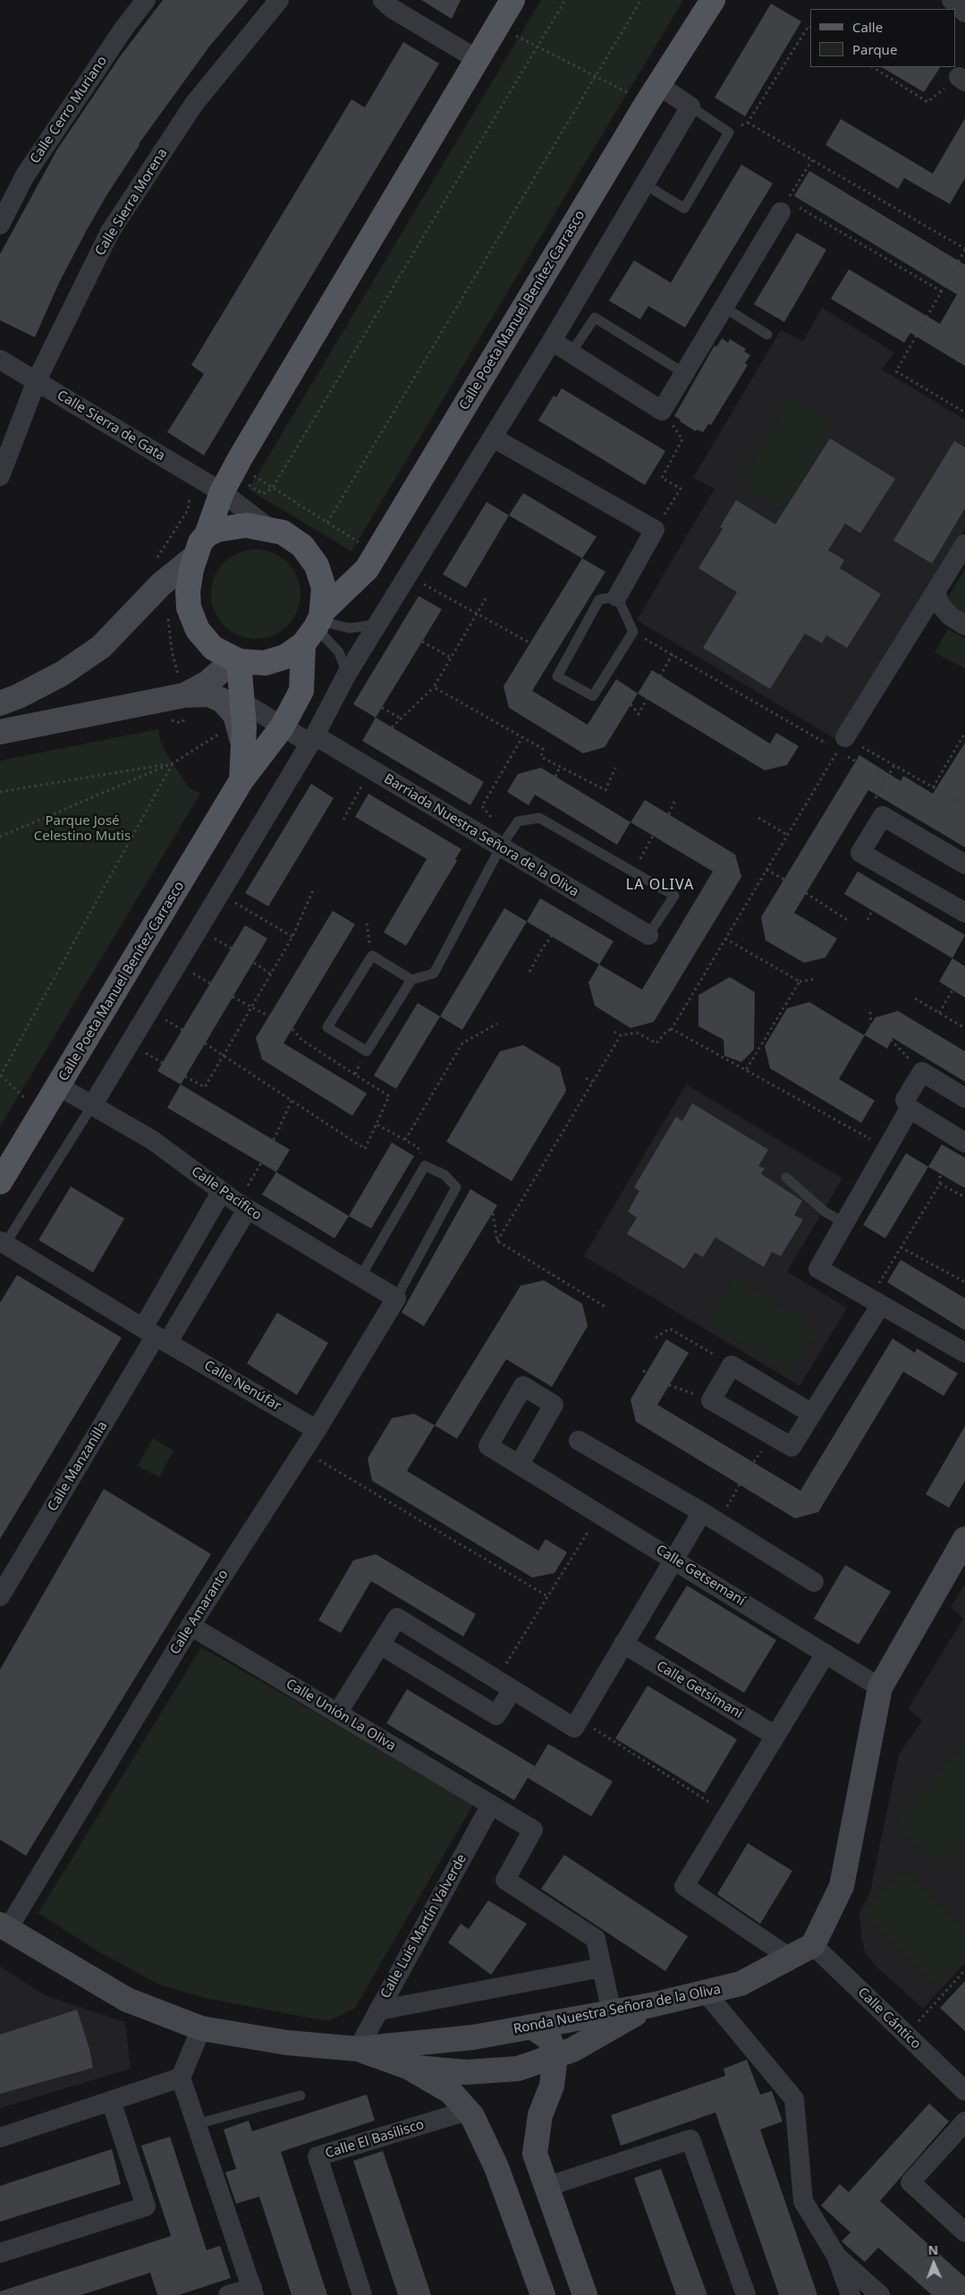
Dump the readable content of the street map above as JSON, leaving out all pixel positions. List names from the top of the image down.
{
  "streets": {
    "main road": ["Calle Poeta Manuel Benítez Carrasco"],
    "street": [
      "Calle Cerro Muriano",
      "Calle Sierra Morena",
      "Calle Sierra de Gata",
      "Barriada Nuestra Señora de la Oliva",
      "Calle Pacifico",
      "Calle Nenúfar",
      "Calle Manzanilla",
      "Calle Getsemaní",
      "Calle Amaranto",
      "Calle Getsimani",
      "Calle Unión La Oliva",
      "Calle Luis Martín Valverde",
      "Ronda Nuestra Señora de la Oliva",
      "Calle Cántico",
      "Calle El Basilisco"
    ]
  },
  "crossings": [
    ["Calle Sierra Morena", "Calle Sierra de Gata"],
    ["Calle Poeta Manuel Benítez Carrasco", "Calle Sierra de Gata"],
    ["Calle Poeta Manuel Benítez Carrasco", "Barriada Nuestra Señora de la Oliva"],
    ["Calle Poeta Manuel Benítez Carrasco", "Calle Pacifico"],
    ["Calle Pacifico", "Calle Manzanilla"],
    ["Calle Pacifico", "Calle Amaranto"],
    ["Calle Nenúfar", "Calle Manzanilla"],
    ["Calle Nenúfar", "Calle Amaranto"],
    ["Calle Amaranto", "Calle Unión La Oliva"],
    ["Calle Amaranto", "Ronda Nuestra Señora de la Oliva"],
    ["Calle Unión La Oliva", "Calle Luis Martín Valverde"],
    ["Calle Luis Martín Valverde", "Ronda Nuestra Señora de la Oliva"],
    ["Ronda Nuestra Señora de la Oliva", "Calle Cántico"]
  ],
  "districts": ["LA OLIVA"],
  "parks": ["Parque José Celestino Mutis"],
  "legend": ["Calle", "Parque"],
  "north": "top"
}
